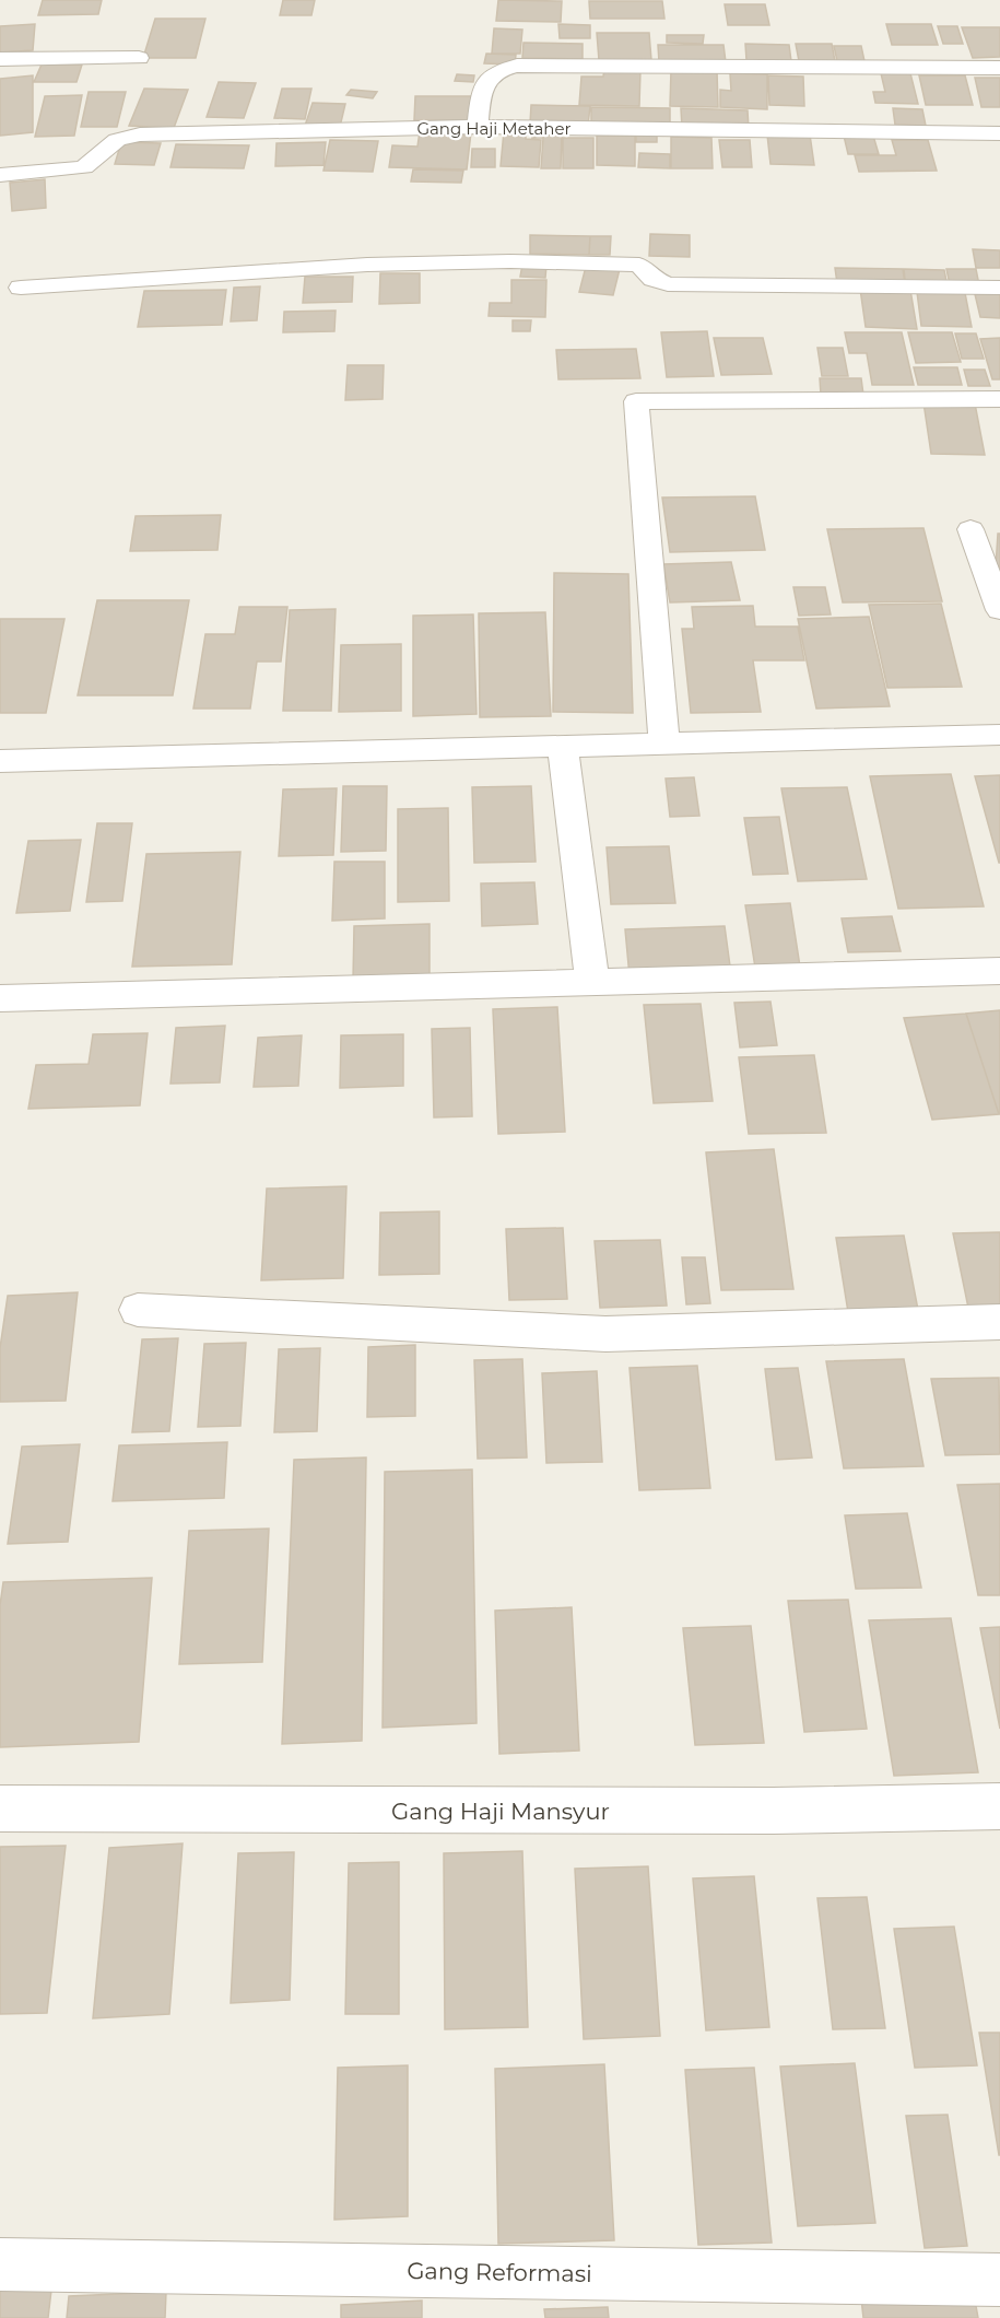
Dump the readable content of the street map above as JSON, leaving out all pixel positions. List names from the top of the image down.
{
  "streets": {
    "street": ["Gang Haji Metaher", "Gang Haji Mansyur", "Gang Reformasi"]
  }
}
